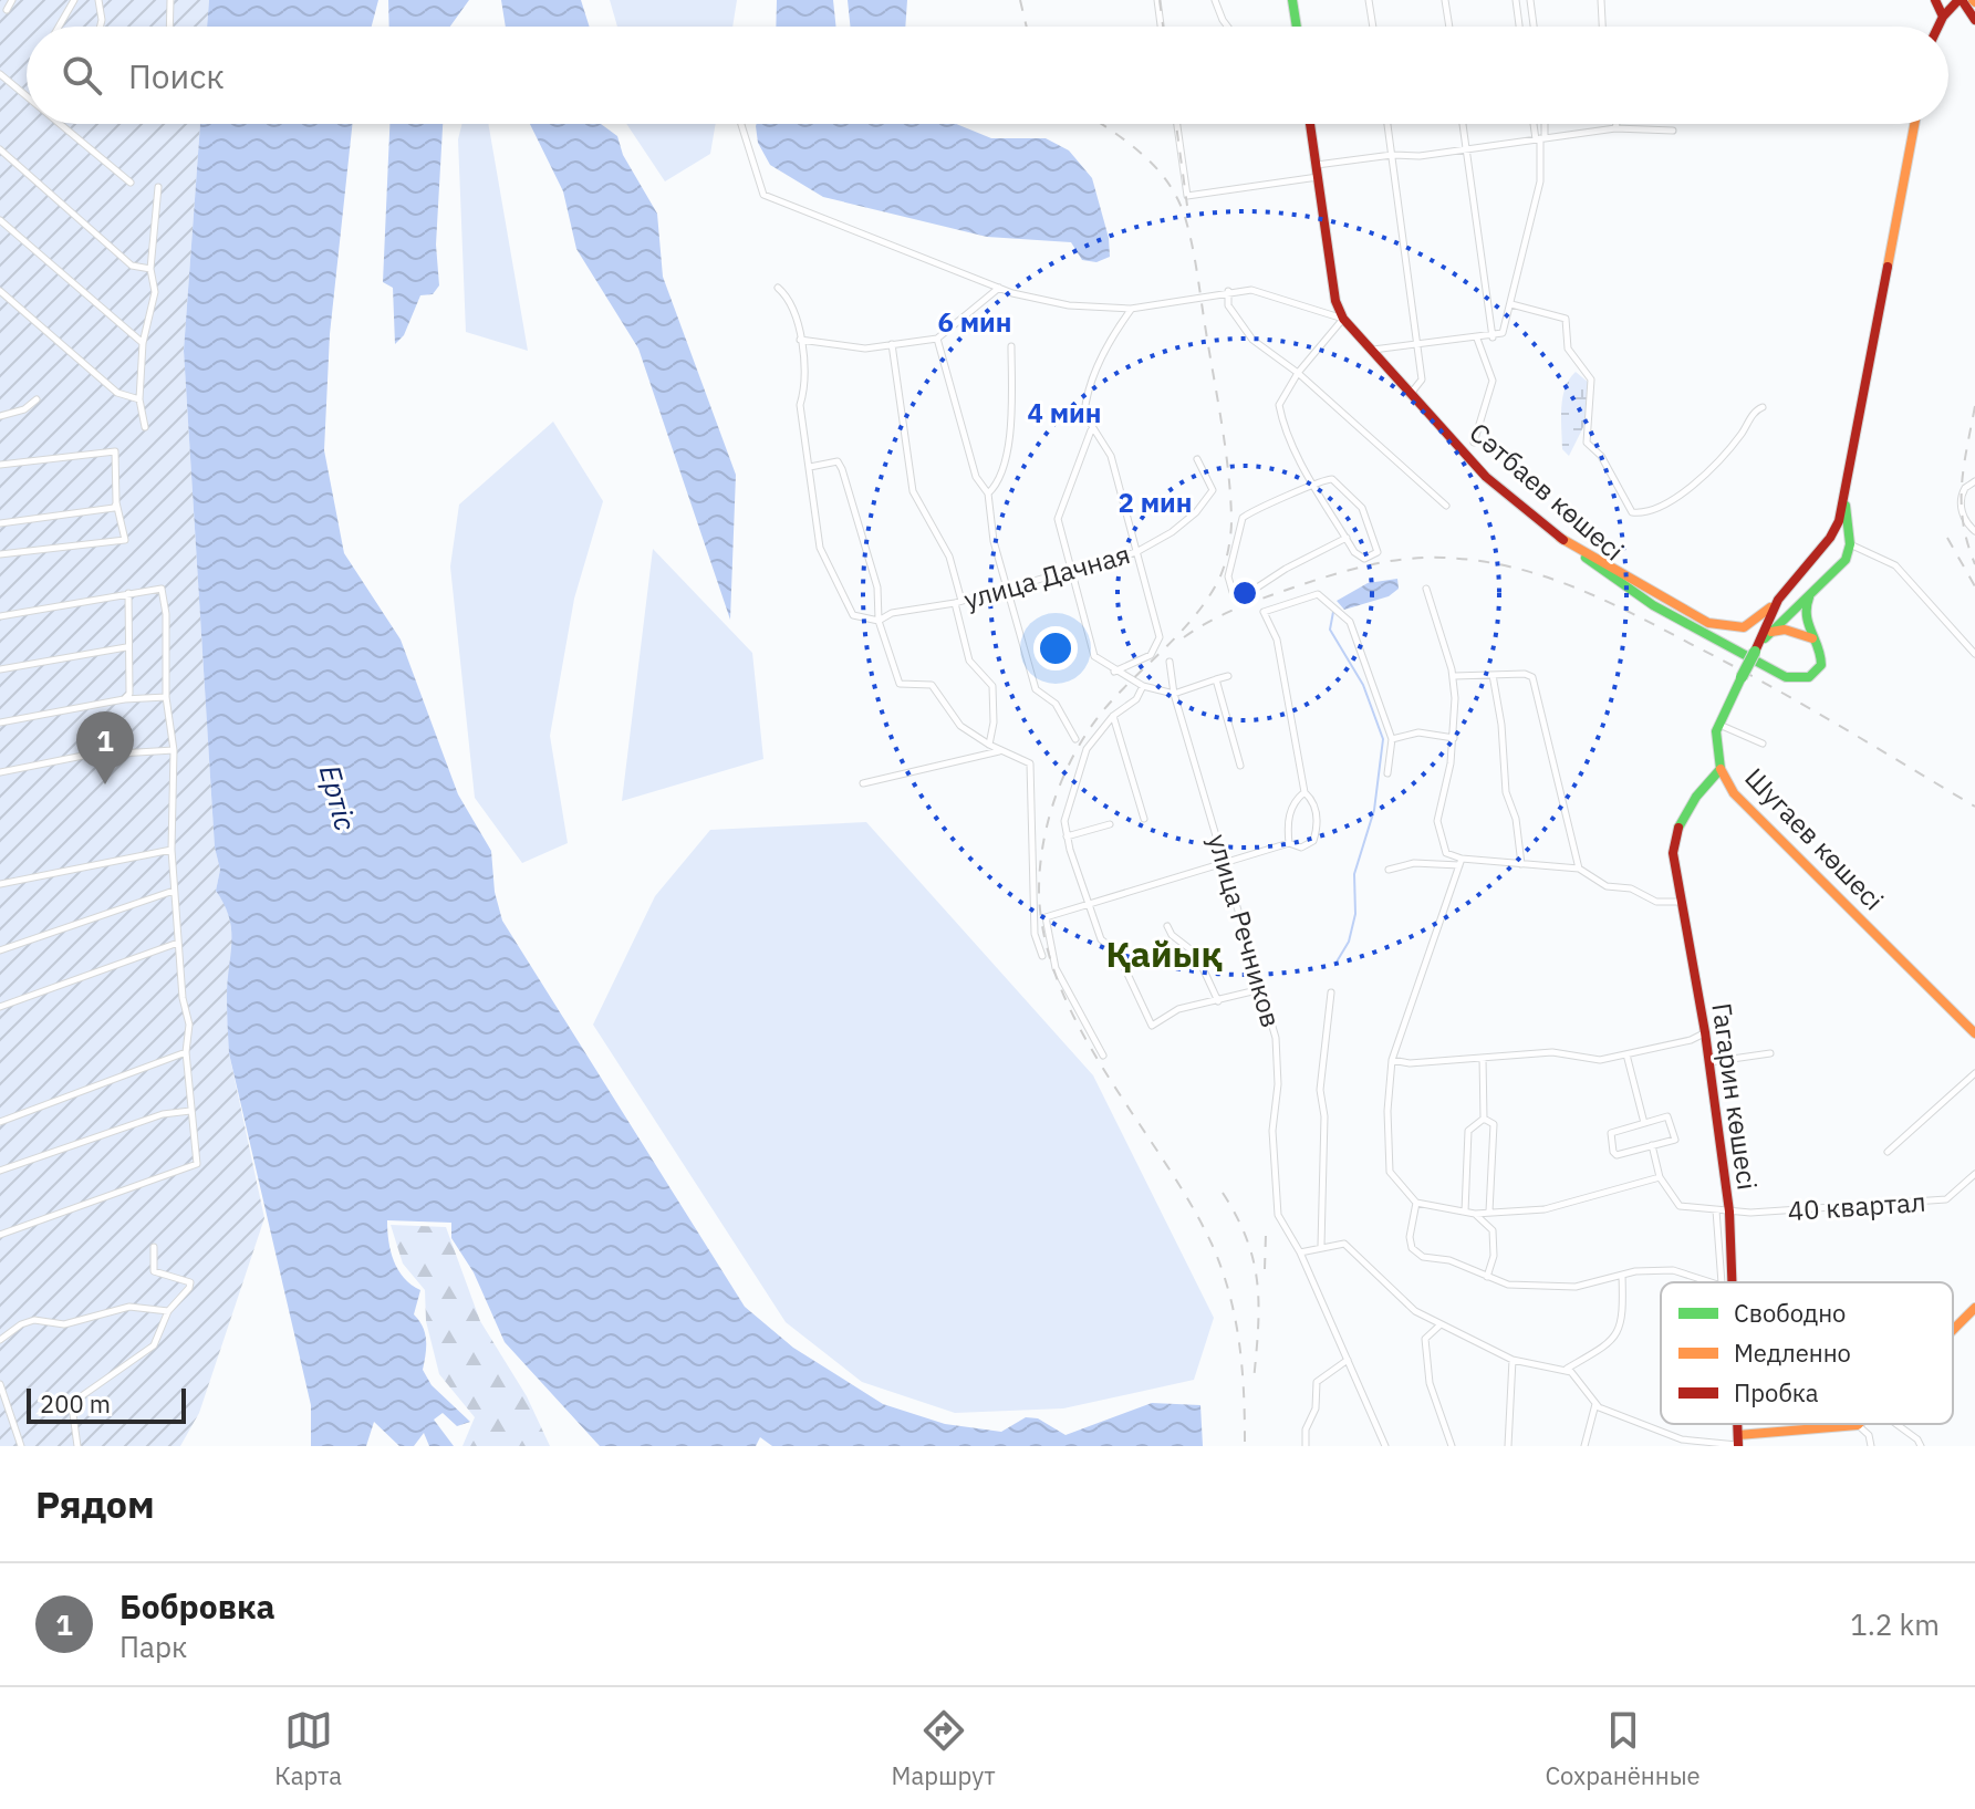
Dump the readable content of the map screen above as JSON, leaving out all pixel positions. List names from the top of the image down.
{
  "streets": {
    "main road": ["Сәтбаев көшесі", "Шугаев көшесі", "Гагарин көшесі"],
    "street": ["улица Дачная", "улица Речников", "40 квартал"]
  },
  "crossings": [
    ["Шугаев көшесі", "Гагарин көшесі"],
    ["Гагарин көшесі", "40 квартал"]
  ],
  "districts": ["Қайық"],
  "water": ["Ертіс"],
  "legend": ["Свободно", "Медленно", "Пробка"],
  "scale_bar": "200 m",
  "page": {
    "search": "Поиск",
    "pins": "1",
    "scale": "200 m",
    "heading": "Рядом",
    "list": [
      {
        "mark": "1",
        "name": "Бобровка",
        "note": "Парк",
        "value": "1.2 km"
      }
    ],
    "nav": ["Карта", "Маршрут", "Сохранённые"]
  },
  "rings": ["6 мин", "4 мин", "2 мин"]
}
